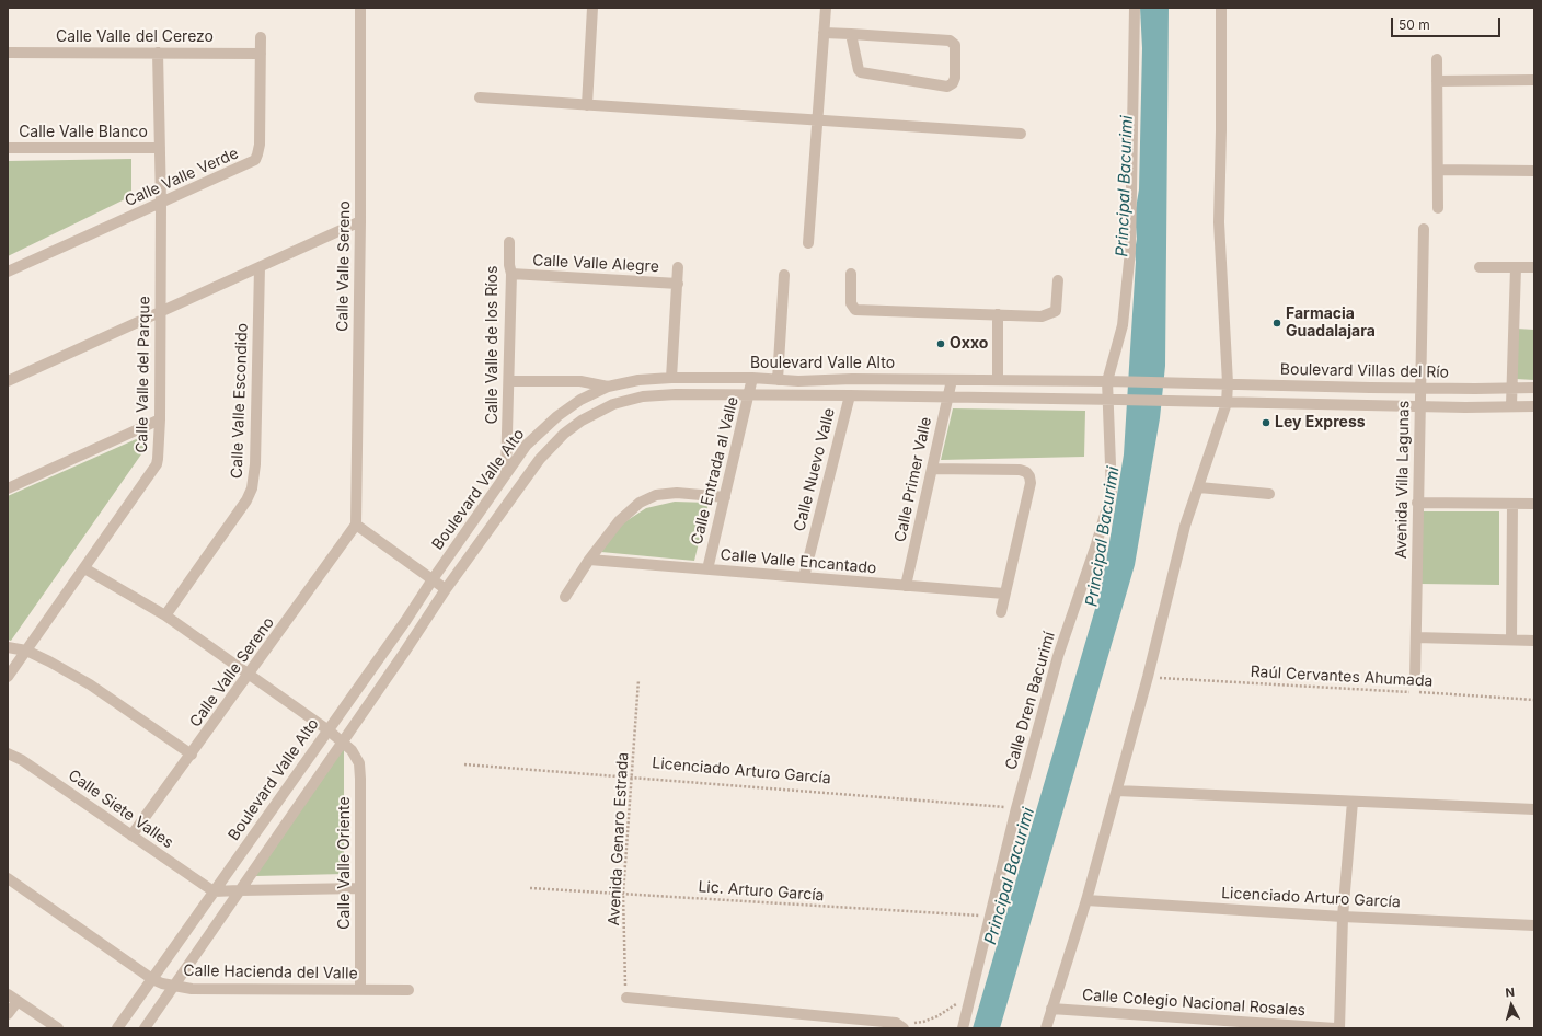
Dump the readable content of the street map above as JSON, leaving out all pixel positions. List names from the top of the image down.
{
  "streets": {
    "street": [
      "Calle Valle del Cerezo",
      "Calle Valle Blanco",
      "Calle Valle Verde",
      "Calle Valle Alegre",
      "Calle Valle Sereno",
      "Calle Valle de los Ríos",
      "Boulevard Valle Alto",
      "Boulevard Villas del Río",
      "Calle Valle del Parque",
      "Calle Valle Escondido",
      "Calle Nuevo Valle",
      "Calle Entrada al Valle",
      "Calle Primer Valle",
      "Avenida Villa Lagunas",
      "Calle Valle Encantado",
      "Calle Dren Bacurimí",
      "Licenciado Arturo García",
      "Calle Siete Valles",
      "Calle Valle Oriente",
      "Calle Hacienda del Valle",
      "Calle Colegio Nacional Rosales"
    ],
    "path": ["Raúl Cervantes Ahumada", "Avenida Genaro Estrada", "Lic. Arturo García"]
  },
  "crossings": [
    ["Calle Valle del Cerezo", "Calle Valle Verde"],
    ["Calle Valle del Cerezo", "Calle Valle del Parque"],
    ["Calle Valle Blanco", "Calle Valle del Parque"],
    ["Calle Valle Verde", "Calle Valle del Parque"],
    ["Calle Valle Alegre", "Calle Valle de los Ríos"],
    ["Calle Valle Sereno", "Calle Siete Valles"],
    ["Calle Valle Sereno", "Calle Valle Oriente"],
    ["Calle Valle de los Ríos", "Boulevard Valle Alto"],
    ["Boulevard Valle Alto", "Boulevard Villas del Río"],
    ["Boulevard Valle Alto", "Calle Nuevo Valle"],
    ["Boulevard Valle Alto", "Calle Entrada al Valle"],
    ["Boulevard Valle Alto", "Calle Primer Valle"],
    ["Boulevard Valle Alto", "Avenida Villa Lagunas"],
    ["Boulevard Valle Alto", "Calle Dren Bacurimí"],
    ["Boulevard Valle Alto", "Calle Siete Valles"],
    ["Boulevard Valle Alto", "Calle Valle Oriente"],
    ["Boulevard Valle Alto", "Calle Hacienda del Valle"],
    ["Boulevard Villas del Río", "Avenida Villa Lagunas"],
    ["Calle Valle del Parque", "Calle Valle Oriente"],
    ["Calle Valle Escondido", "Calle Valle Oriente"],
    ["Calle Nuevo Valle", "Calle Valle Encantado"],
    ["Calle Entrada al Valle", "Calle Valle Encantado"],
    ["Calle Primer Valle", "Calle Valle Encantado"],
    ["Calle Dren Bacurimí", "Licenciado Arturo García"],
    ["Calle Dren Bacurimí", "Lic. Arturo García"],
    ["Licenciado Arturo García", "Avenida Genaro Estrada"],
    ["Avenida Genaro Estrada", "Lic. Arturo García"],
    ["Calle Valle Oriente", "Calle Hacienda del Valle"]
  ],
  "water": ["Principal Bacurimi"],
  "places": ["Farmacia Guadalajara", "Oxxo", "Ley Express"],
  "scale_bar": "50 m",
  "north": "top"
}
